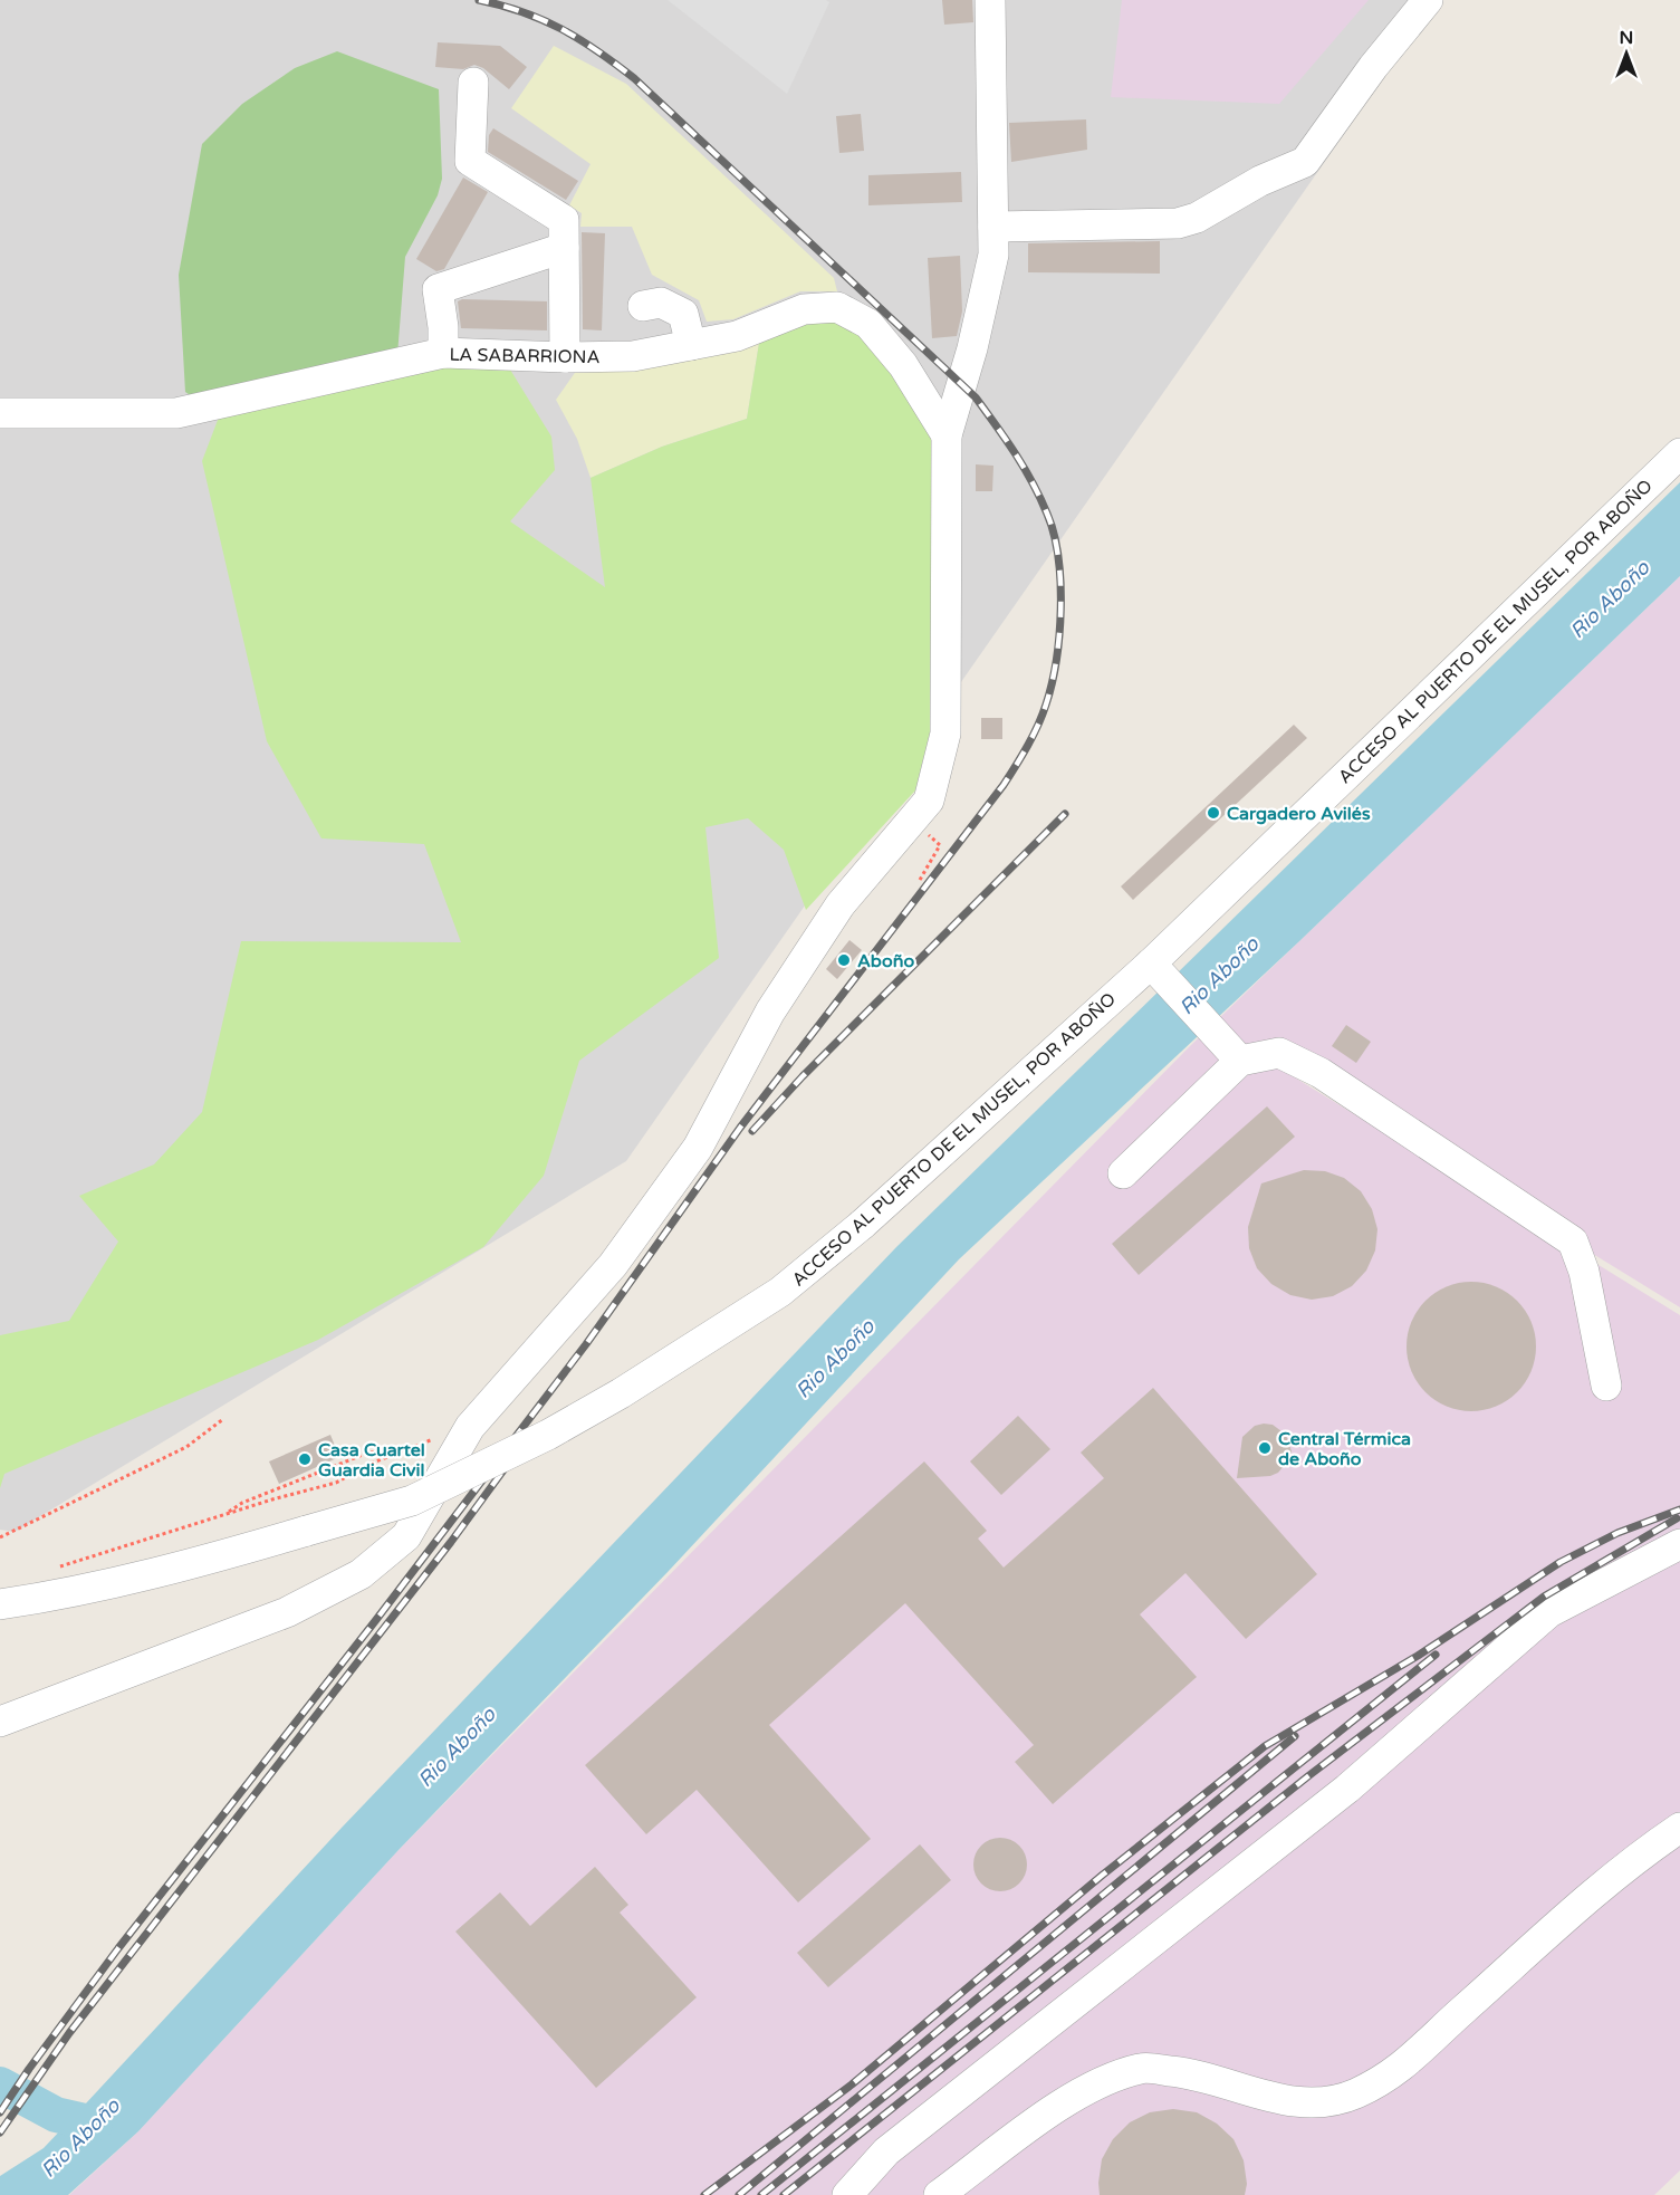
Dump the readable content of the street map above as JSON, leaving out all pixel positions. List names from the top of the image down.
{
  "streets": {
    "street": ["LA SABARRIONA", "ACCESO AL PUERTO DE EL MUSEL, POR ABOÑO"]
  },
  "water": ["Rio Aboño"],
  "places": [
    "Cargadero Avilés",
    "Aboño",
    "Central Térmica de Aboño",
    "Casa Cuartel Guardia Civil"
  ],
  "north": "top"
}
